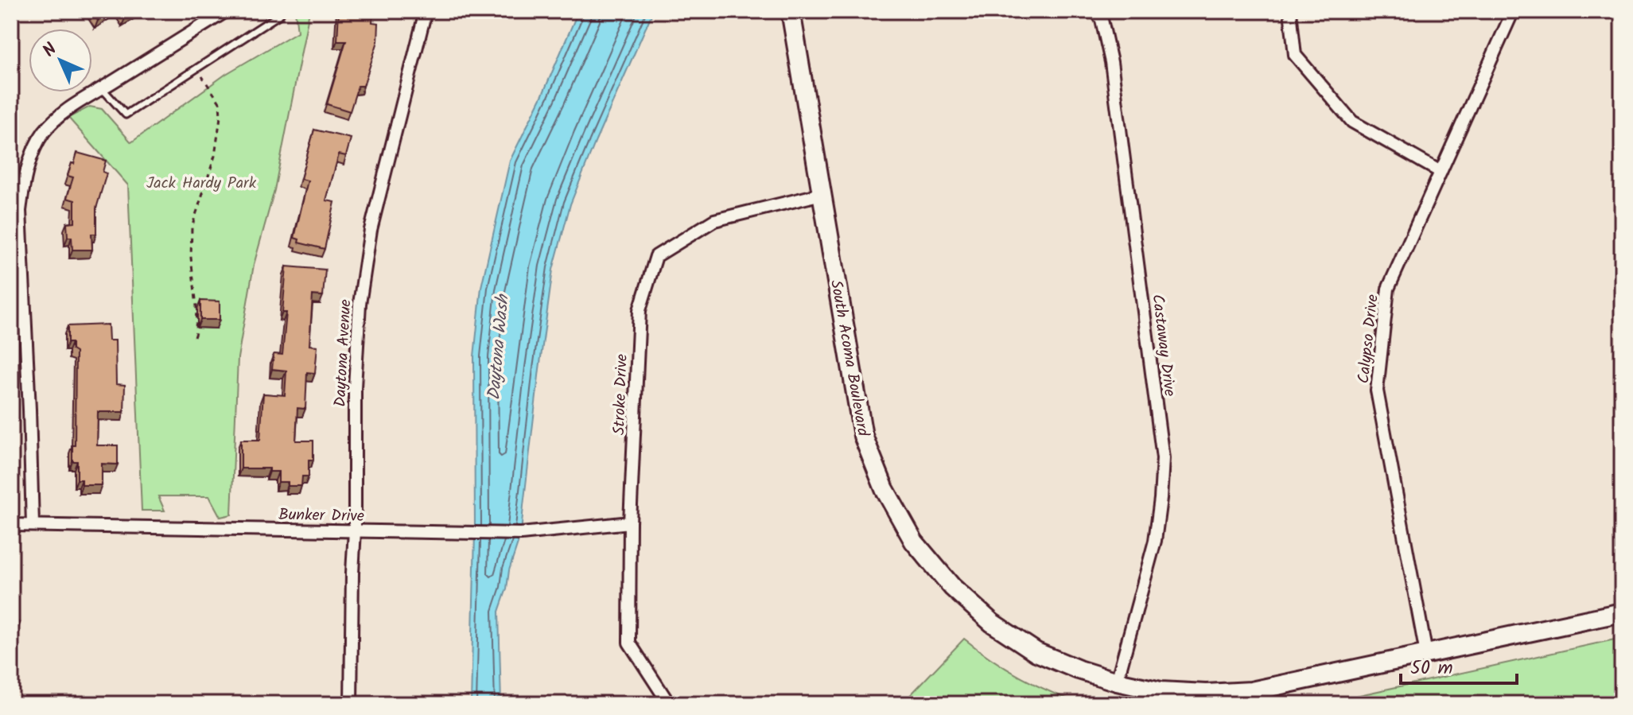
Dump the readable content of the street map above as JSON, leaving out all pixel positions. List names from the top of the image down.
{
  "streets": {
    "main road": ["South Acoma Boulevard"],
    "street": [
      "Calypso Drive",
      "Castaway Drive",
      "Daytona Avenue",
      "Stroke Drive",
      "Bunker Drive"
    ]
  },
  "crossings": [
    ["Calypso Drive", "South Acoma Boulevard"],
    ["Castaway Drive", "South Acoma Boulevard"],
    ["Daytona Avenue", "Bunker Drive"],
    ["South Acoma Boulevard", "Stroke Drive"],
    ["Stroke Drive", "Bunker Drive"]
  ],
  "water": ["Daytona Wash"],
  "parks": ["Jack Hardy Park"],
  "scale_bar": "50 m",
  "north": "top left"
}
